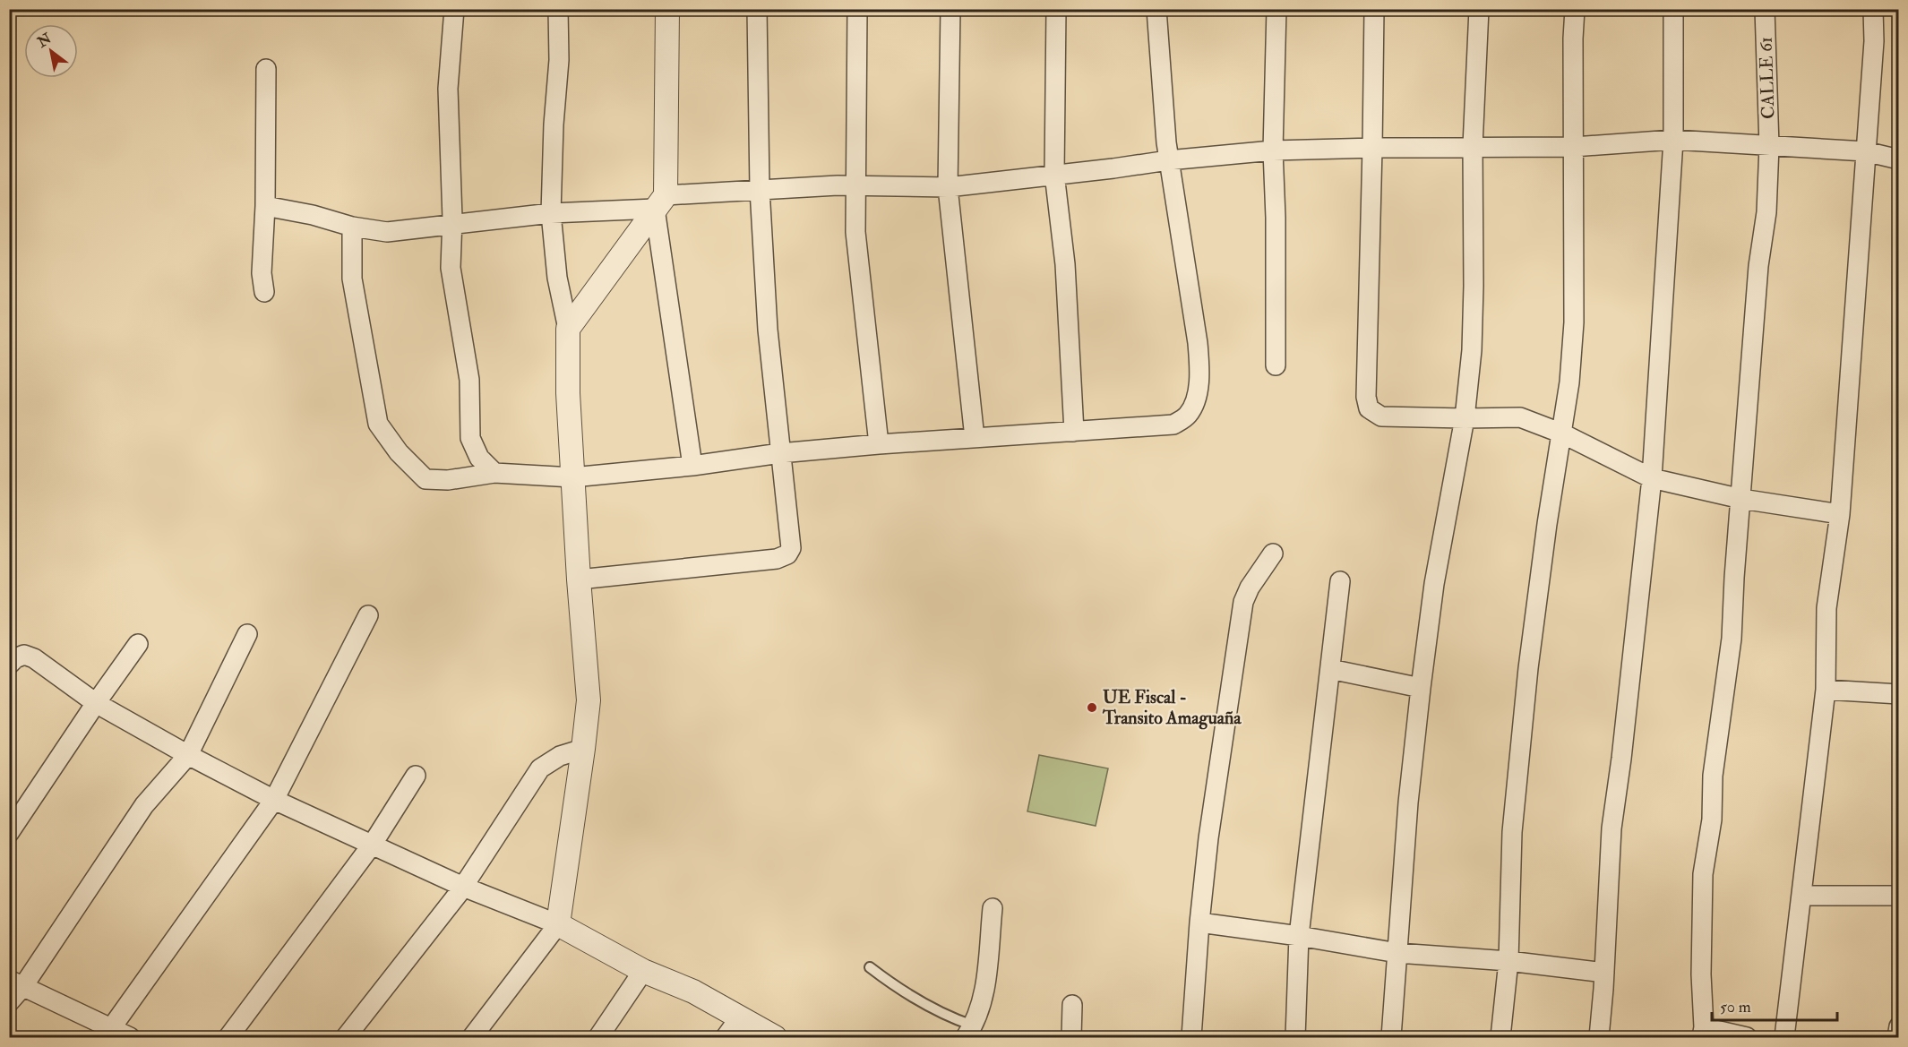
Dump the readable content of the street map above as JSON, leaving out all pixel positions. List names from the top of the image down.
{
  "streets": {
    "street": ["CALLE 61"]
  },
  "places": ["UE Fiscal - Transito Amaguaña"],
  "scale_bar": "50 m",
  "north": "top left"
}
